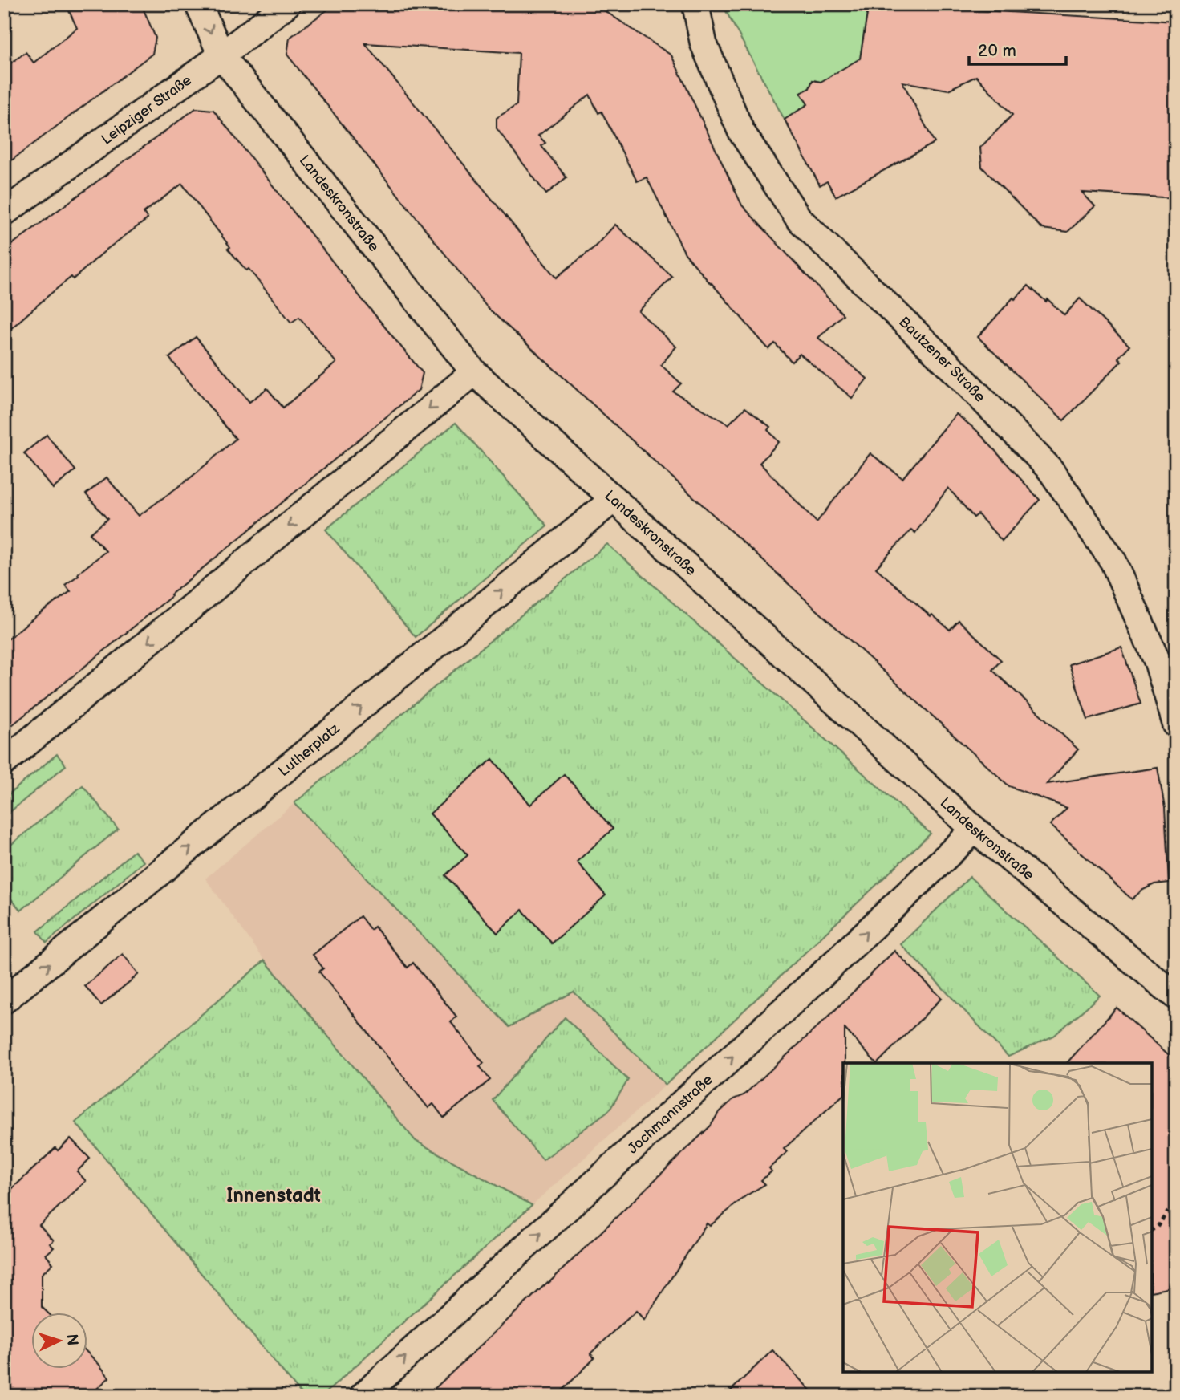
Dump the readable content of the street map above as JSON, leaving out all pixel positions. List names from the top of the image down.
{
  "streets": {
    "street": [
      "Leipziger Straße",
      "Landeskronstraße",
      "Bautzener Straße",
      "Lutherplatz",
      "Jochmannstraße"
    ]
  },
  "crossings": [
    ["Leipziger Straße", "Landeskronstraße"],
    ["Landeskronstraße", "Lutherplatz"],
    ["Landeskronstraße", "Jochmannstraße"]
  ],
  "one_way": ["Jochmannstraße"],
  "districts": ["Innenstadt"],
  "scale_bar": "20 m",
  "north": "right"
}
